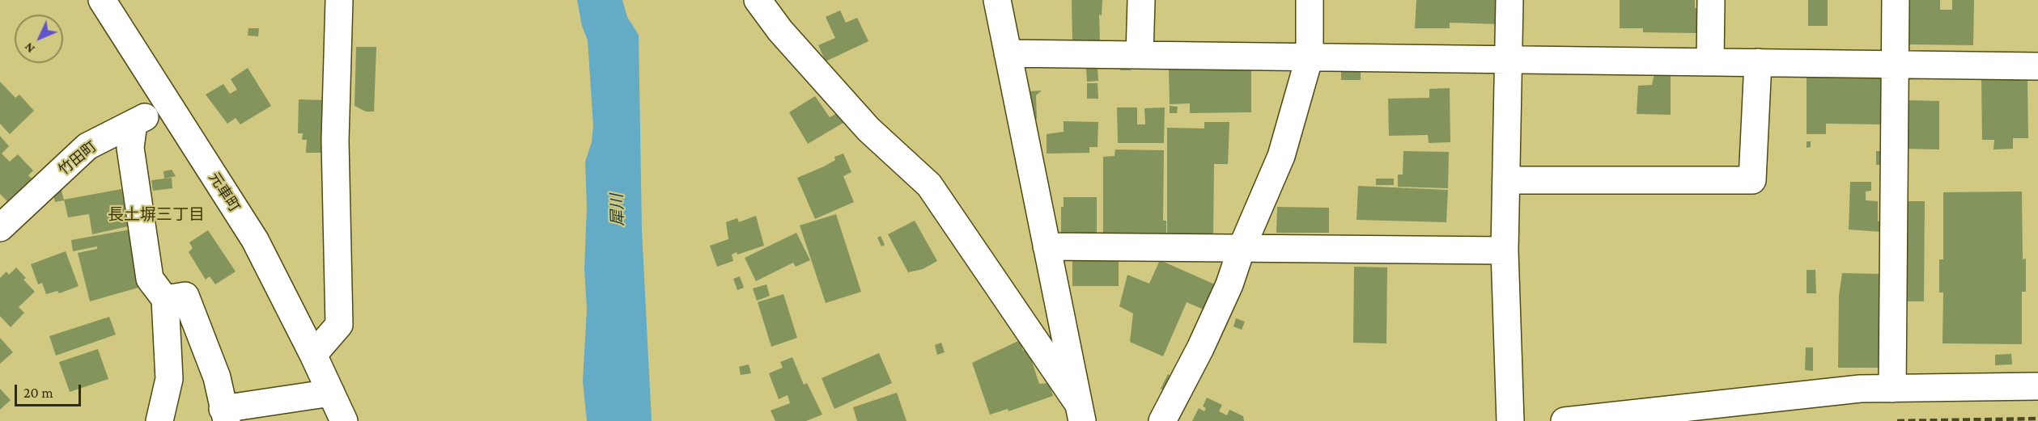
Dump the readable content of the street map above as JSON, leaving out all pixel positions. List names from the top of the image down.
{
  "streets": {
    "street": ["竹田町", "元車町"]
  },
  "crossings": [
    ["竹田町", "元車町"]
  ],
  "districts": ["長土塀三丁目"],
  "water": ["犀川"],
  "scale_bar": "20 m",
  "north": "bottom left"
}
